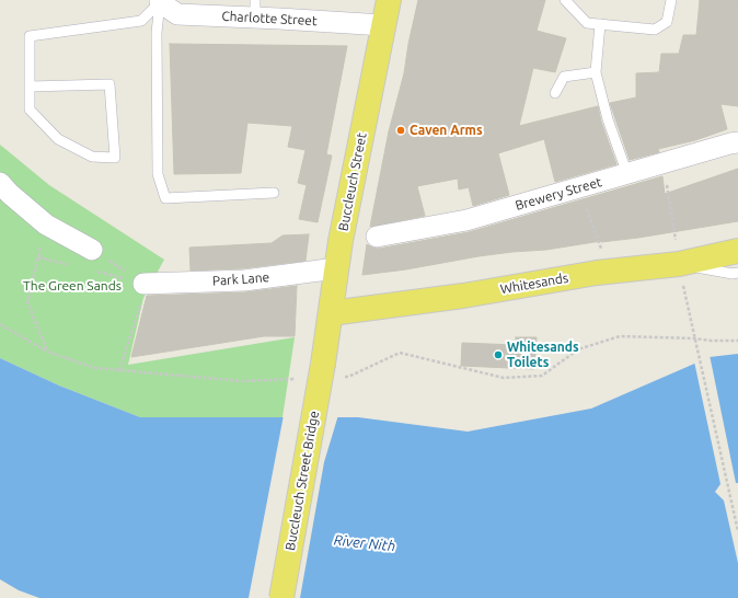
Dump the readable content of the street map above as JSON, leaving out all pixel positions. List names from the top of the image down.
{
  "streets": {
    "main road": ["Buccleuch Street", "Whitesands", "Buccleuch Street Bridge"],
    "street": ["Charlotte Street", "Brewery Street", "Park Lane"]
  },
  "crossings": [
    ["Charlotte Street", "Buccleuch Street"],
    ["Buccleuch Street", "Park Lane"],
    ["Buccleuch Street", "Whitesands"],
    ["Buccleuch Street", "Buccleuch Street Bridge"]
  ],
  "water": ["River Nith"],
  "parks": ["The Green Sands"],
  "places": ["Caven Arms", "Whitesands Toilets"]
}
